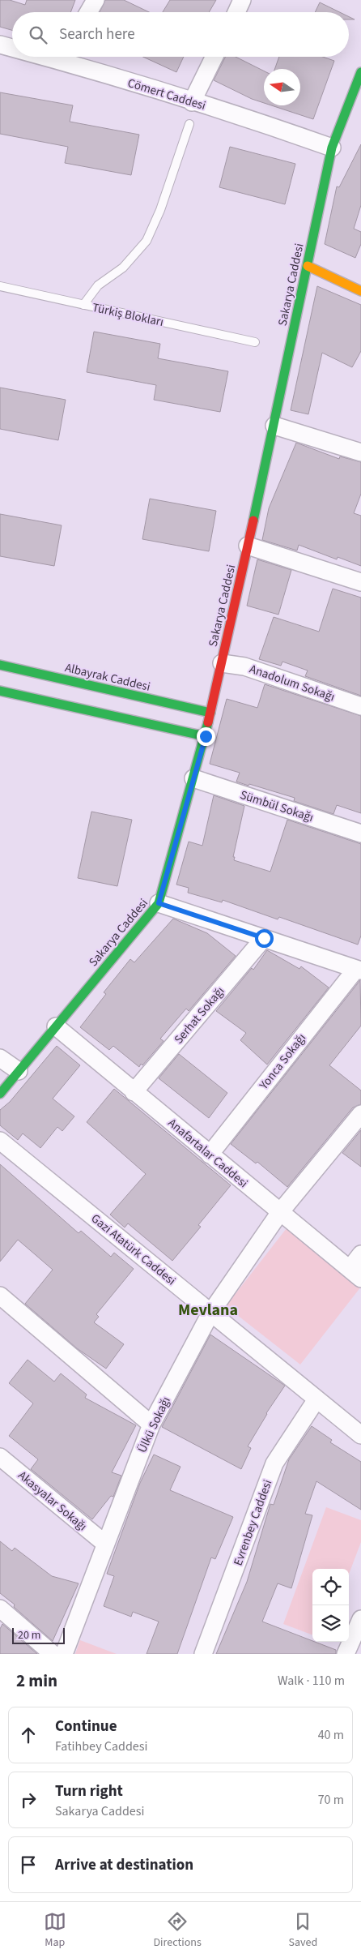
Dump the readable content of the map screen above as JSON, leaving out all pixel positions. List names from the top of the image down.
{
  "streets": {
    "street": [
      "Cömert Caddesi",
      "Sakarya Caddesi",
      "Albayrak Caddesi",
      "Anadolum Sokağı",
      "Sümbül Sokağı",
      "Serhat Sokağı",
      "Yonca Sokağı",
      "Anafartalar Caddesi",
      "Gazi Atatürk Caddesi",
      "Ülkü Sokağı",
      "Akasyalar Sokağı",
      "Evrenbey Caddesi"
    ],
    "lane": ["Türkiş Blokları"]
  },
  "crossings": [
    ["Cömert Caddesi", "Sakarya Caddesi"],
    ["Sakarya Caddesi", "Albayrak Caddesi"],
    ["Sakarya Caddesi", "Anadolum Sokağı"],
    ["Sakarya Caddesi", "Sümbül Sokağı"],
    ["Sakarya Caddesi", "Anafartalar Caddesi"],
    ["Serhat Sokağı", "Anafartalar Caddesi"],
    ["Yonca Sokağı", "Anafartalar Caddesi"],
    ["Anafartalar Caddesi", "Ülkü Sokağı"],
    ["Gazi Atatürk Caddesi", "Ülkü Sokağı"],
    ["Gazi Atatürk Caddesi", "Evrenbey Caddesi"],
    ["Ülkü Sokağı", "Akasyalar Sokağı"]
  ],
  "districts": ["Mevlana"],
  "scale_bar": "20 m",
  "north": "left",
  "page": {
    "search": "Search here",
    "scale": "20 m",
    "heading": ["2 min", "Walk · 110 m"],
    "list": [
      ["Continue", "Fatihbey Caddesi", "40 m"],
      ["Turn right", "Sakarya Caddesi", "70 m"],
      "Arrive at destination"
    ],
    "nav": ["Map", "Directions", "Saved"]
  }
}
